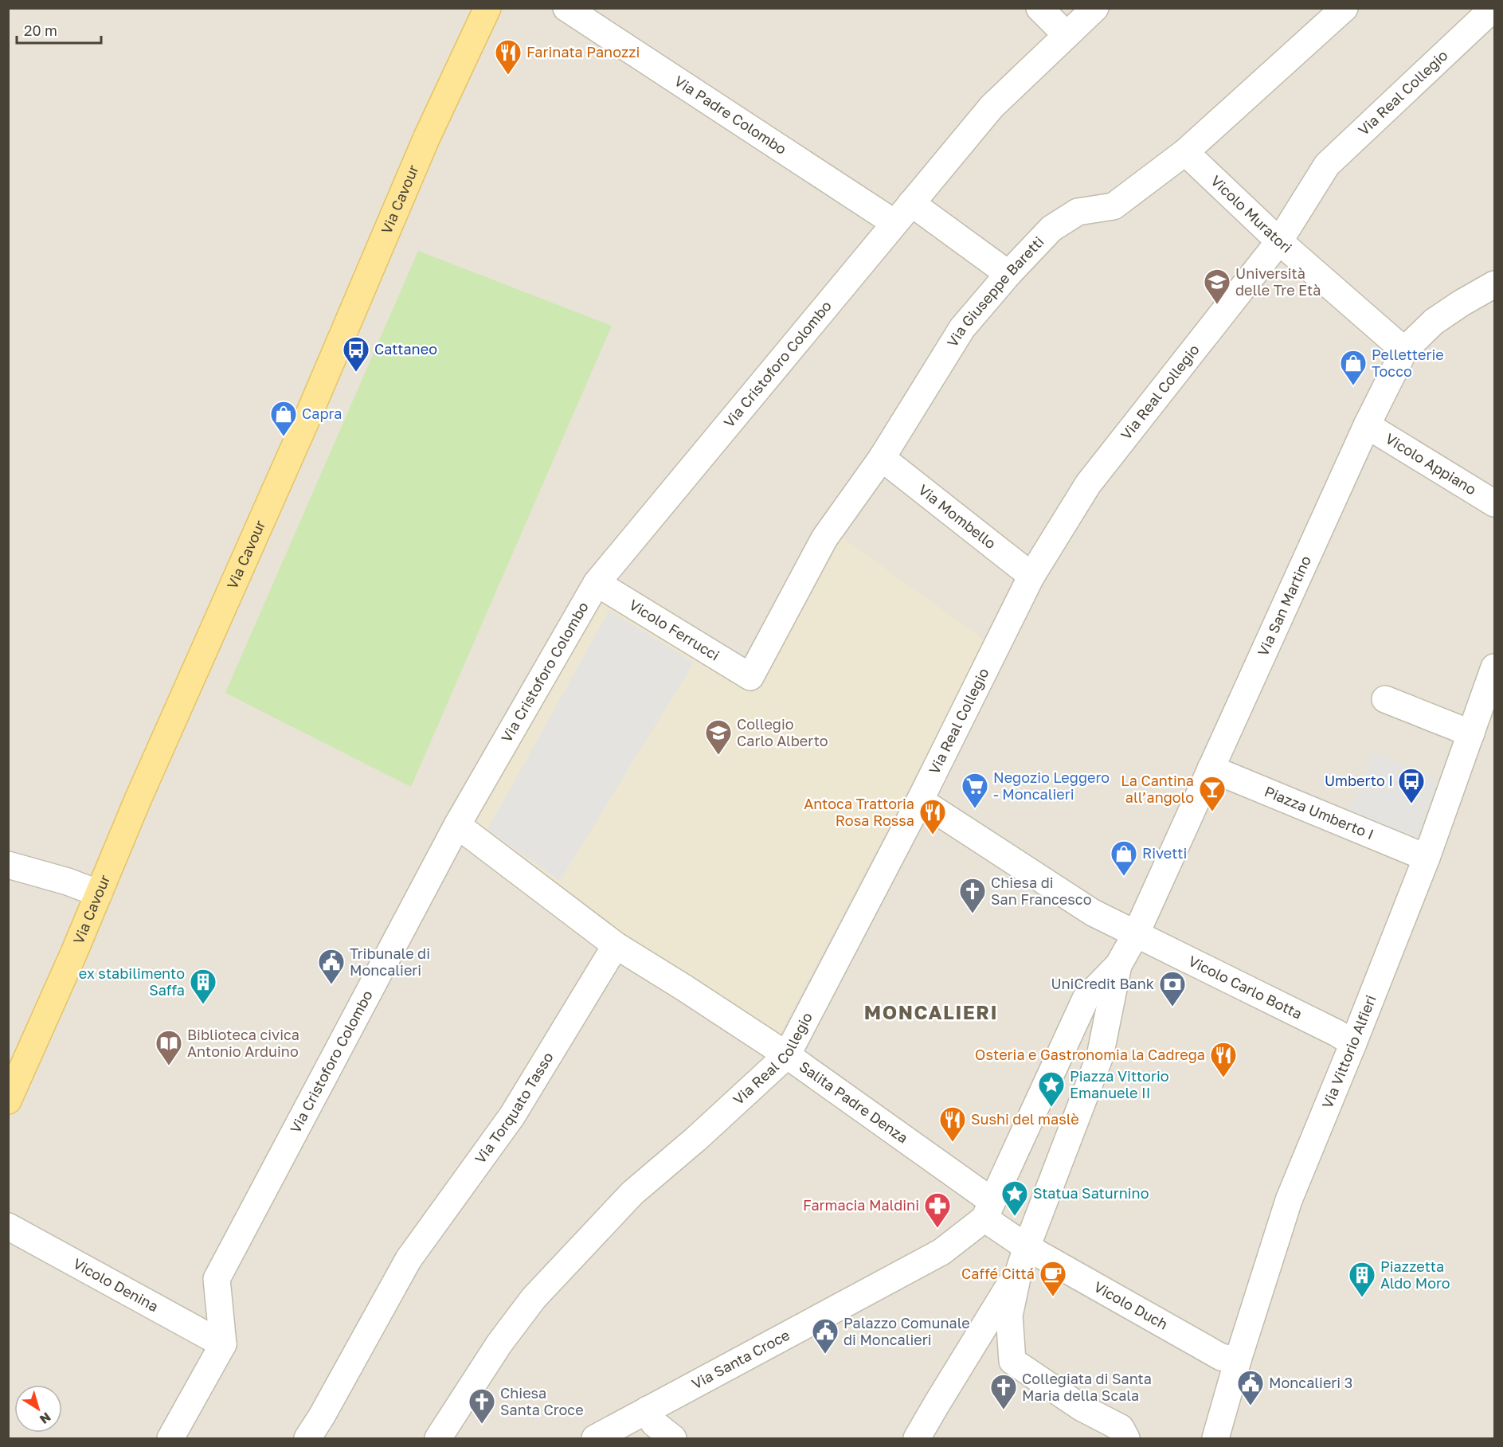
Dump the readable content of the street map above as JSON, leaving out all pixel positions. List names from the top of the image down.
{
  "streets": {
    "main road": ["Via Cavour"],
    "street": [
      "Via Real Collegio",
      "Via Padre Colombo",
      "Vicolo Muratori",
      "Via Giuseppe Baretti",
      "Via Cristoforo Colombo",
      "Vicolo Appiano",
      "Via Mombello",
      "Via San Martino",
      "Vicolo Ferrucci",
      "Piazza Umberto I",
      "Vicolo Carlo Botta",
      "Via Vittorio Alfieri",
      "Salita Padre Denza",
      "Via Torquato Tasso",
      "Vicolo Denina",
      "Vicolo Duch",
      "Via Santa Croce"
    ]
  },
  "crossings": [
    ["Via Real Collegio", "Vicolo Muratori"],
    ["Via Real Collegio", "Via Mombello"],
    ["Via Real Collegio", "Vicolo Carlo Botta"],
    ["Via Real Collegio", "Salita Padre Denza"],
    ["Via Padre Colombo", "Via Cristoforo Colombo"],
    ["Vicolo Muratori", "Via Giuseppe Baretti"],
    ["Vicolo Muratori", "Via San Martino"],
    ["Via Giuseppe Baretti", "Via Mombello"],
    ["Via Giuseppe Baretti", "Vicolo Ferrucci"],
    ["Via Cristoforo Colombo", "Vicolo Ferrucci"],
    ["Via Cristoforo Colombo", "Vicolo Denina"],
    ["Vicolo Appiano", "Via San Martino"],
    ["Via San Martino", "Piazza Umberto I"],
    ["Via San Martino", "Vicolo Carlo Botta"],
    ["Piazza Umberto I", "Via Vittorio Alfieri"],
    ["Vicolo Carlo Botta", "Via Vittorio Alfieri"],
    ["Via Vittorio Alfieri", "Vicolo Duch"],
    ["Salita Padre Denza", "Via Torquato Tasso"],
    ["Salita Padre Denza", "Via Santa Croce"]
  ],
  "districts": ["MONCALIERI"],
  "places": {
    "restaurant": [
      "Farinata Panozzi",
      "Antoca Trattoria Rosa Rossa",
      "Osteria e Gastronomia la Cadrega",
      "Sushi del maslè"
    ],
    "school or university": ["Università delle Tre Età", "Collegio Carlo Alberto"],
    "bus stop": ["Cattaneo", "Umberto I"],
    "shop": ["Pelletterie Tocco", "Capra", "Rivetti"],
    "supermarket": ["Negozio Leggero - Moncalieri"],
    "bar": ["La Cantina all’angolo"],
    "church": ["Chiesa di San Francesco", "Collegiata di Santa Maria della Scala", "Chiesa Santa Croce"],
    "public building": ["Tribunale di Moncalieri", "Palazzo Comunale di Moncalieri", "Moncalieri 3"],
    "building": ["ex stabilimento Saffa", "Piazzetta Aldo Moro"],
    "bank": ["UniCredit Bank"],
    "library": ["Biblioteca civica Antonio Arduino"],
    "place": ["Piazza Vittorio Emanuele II", "Statua Saturnino"],
    "pharmacy": ["Farmacia Maldini"],
    "cafe": ["Caffé Cittá"]
  },
  "scale_bar": "20 m",
  "north": "bottom right"
}
